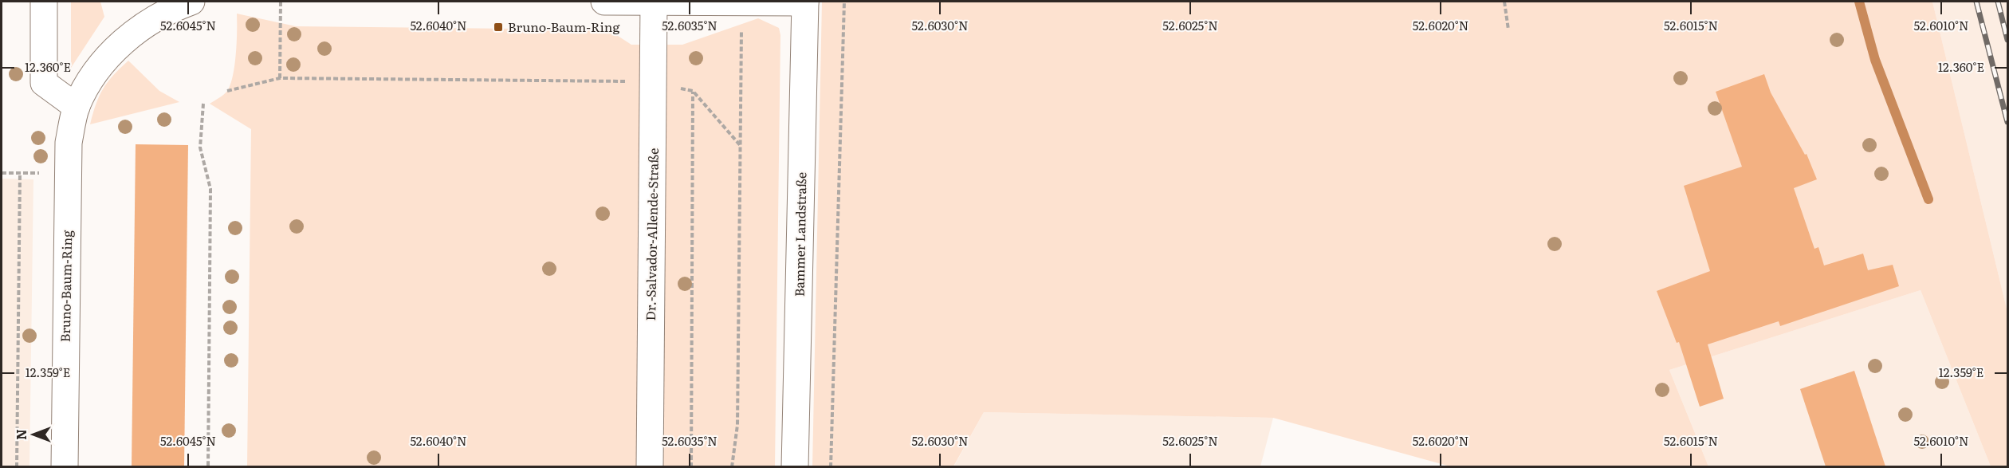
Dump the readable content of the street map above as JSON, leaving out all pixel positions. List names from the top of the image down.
{
  "streets": {
    "street": ["Dr.-Salvador-Allende-Straße", "Bammer Landstraße", "Bruno-Baum-Ring"]
  },
  "places": {
    "transit": ["Bruno-Baum-Ring"]
  },
  "north": "left",
  "coordinates": [
    "52.6045°N",
    "52.6040°N",
    "52.6035°N",
    "52.6030°N",
    "52.6025°N",
    "52.6020°N",
    "52.6015°N",
    "52.6010°N",
    "12.360°E",
    "12.359°E"
  ]
}
